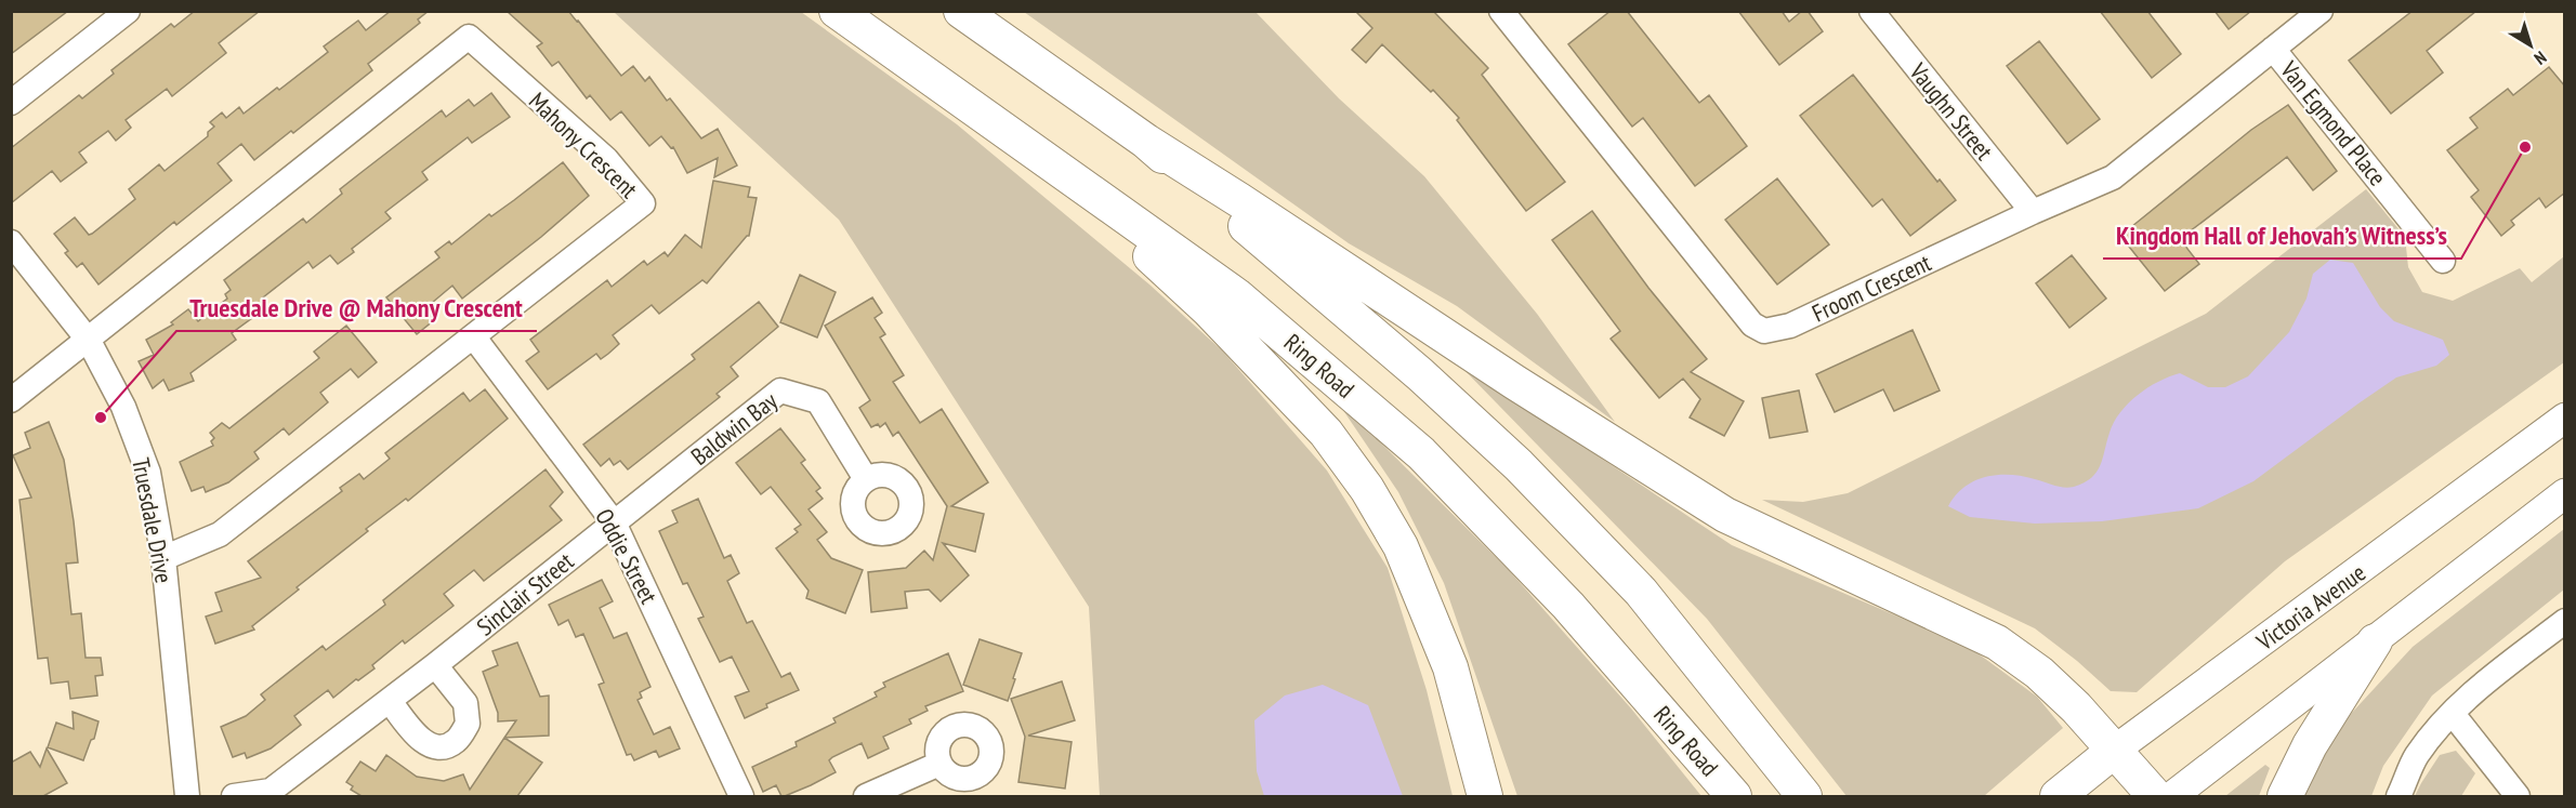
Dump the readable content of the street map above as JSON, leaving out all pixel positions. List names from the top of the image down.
{
  "streets": {
    "highway": ["Ring Road", "Victoria Avenue"],
    "street": [
      "Vaughn Street",
      "Van Egmond Place",
      "Mahony Crescent",
      "Froom Crescent",
      "Baldwin Bay",
      "Truesdale Drive",
      "Oddie Street",
      "Sinclair Street"
    ]
  },
  "crossings": [
    ["Vaughn Street", "Froom Crescent"],
    ["Van Egmond Place", "Froom Crescent"],
    ["Mahony Crescent", "Truesdale Drive"],
    ["Mahony Crescent", "Oddie Street"],
    ["Baldwin Bay", "Oddie Street"],
    ["Baldwin Bay", "Sinclair Street"],
    ["Oddie Street", "Sinclair Street"]
  ],
  "places": ["Kingdom Hall of Jehovah’s Witness’s", "Truesdale Drive @ Mahony Crescent"],
  "north": "bottom right"
}
